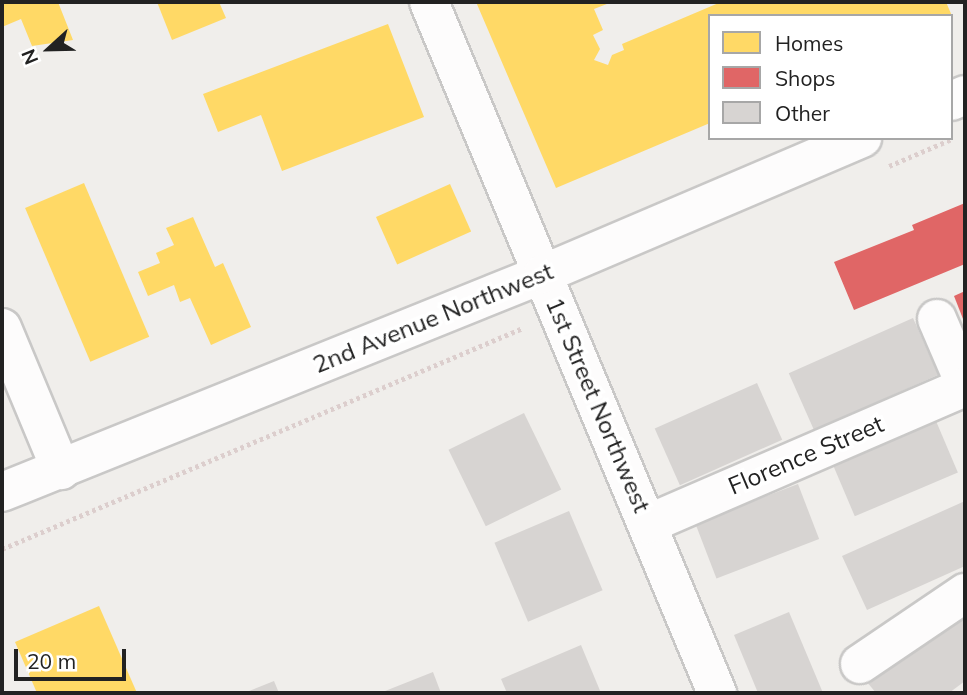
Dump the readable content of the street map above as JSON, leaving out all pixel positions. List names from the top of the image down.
{
  "streets": {
    "street": ["2nd Avenue Northwest", "1st Street Northwest", "Florence Street"]
  },
  "crossings": [
    ["2nd Avenue Northwest", "1st Street Northwest"],
    ["1st Street Northwest", "Florence Street"]
  ],
  "legend": ["Homes", "Shops", "Other"],
  "scale_bar": "20 m",
  "north": "left"
}
